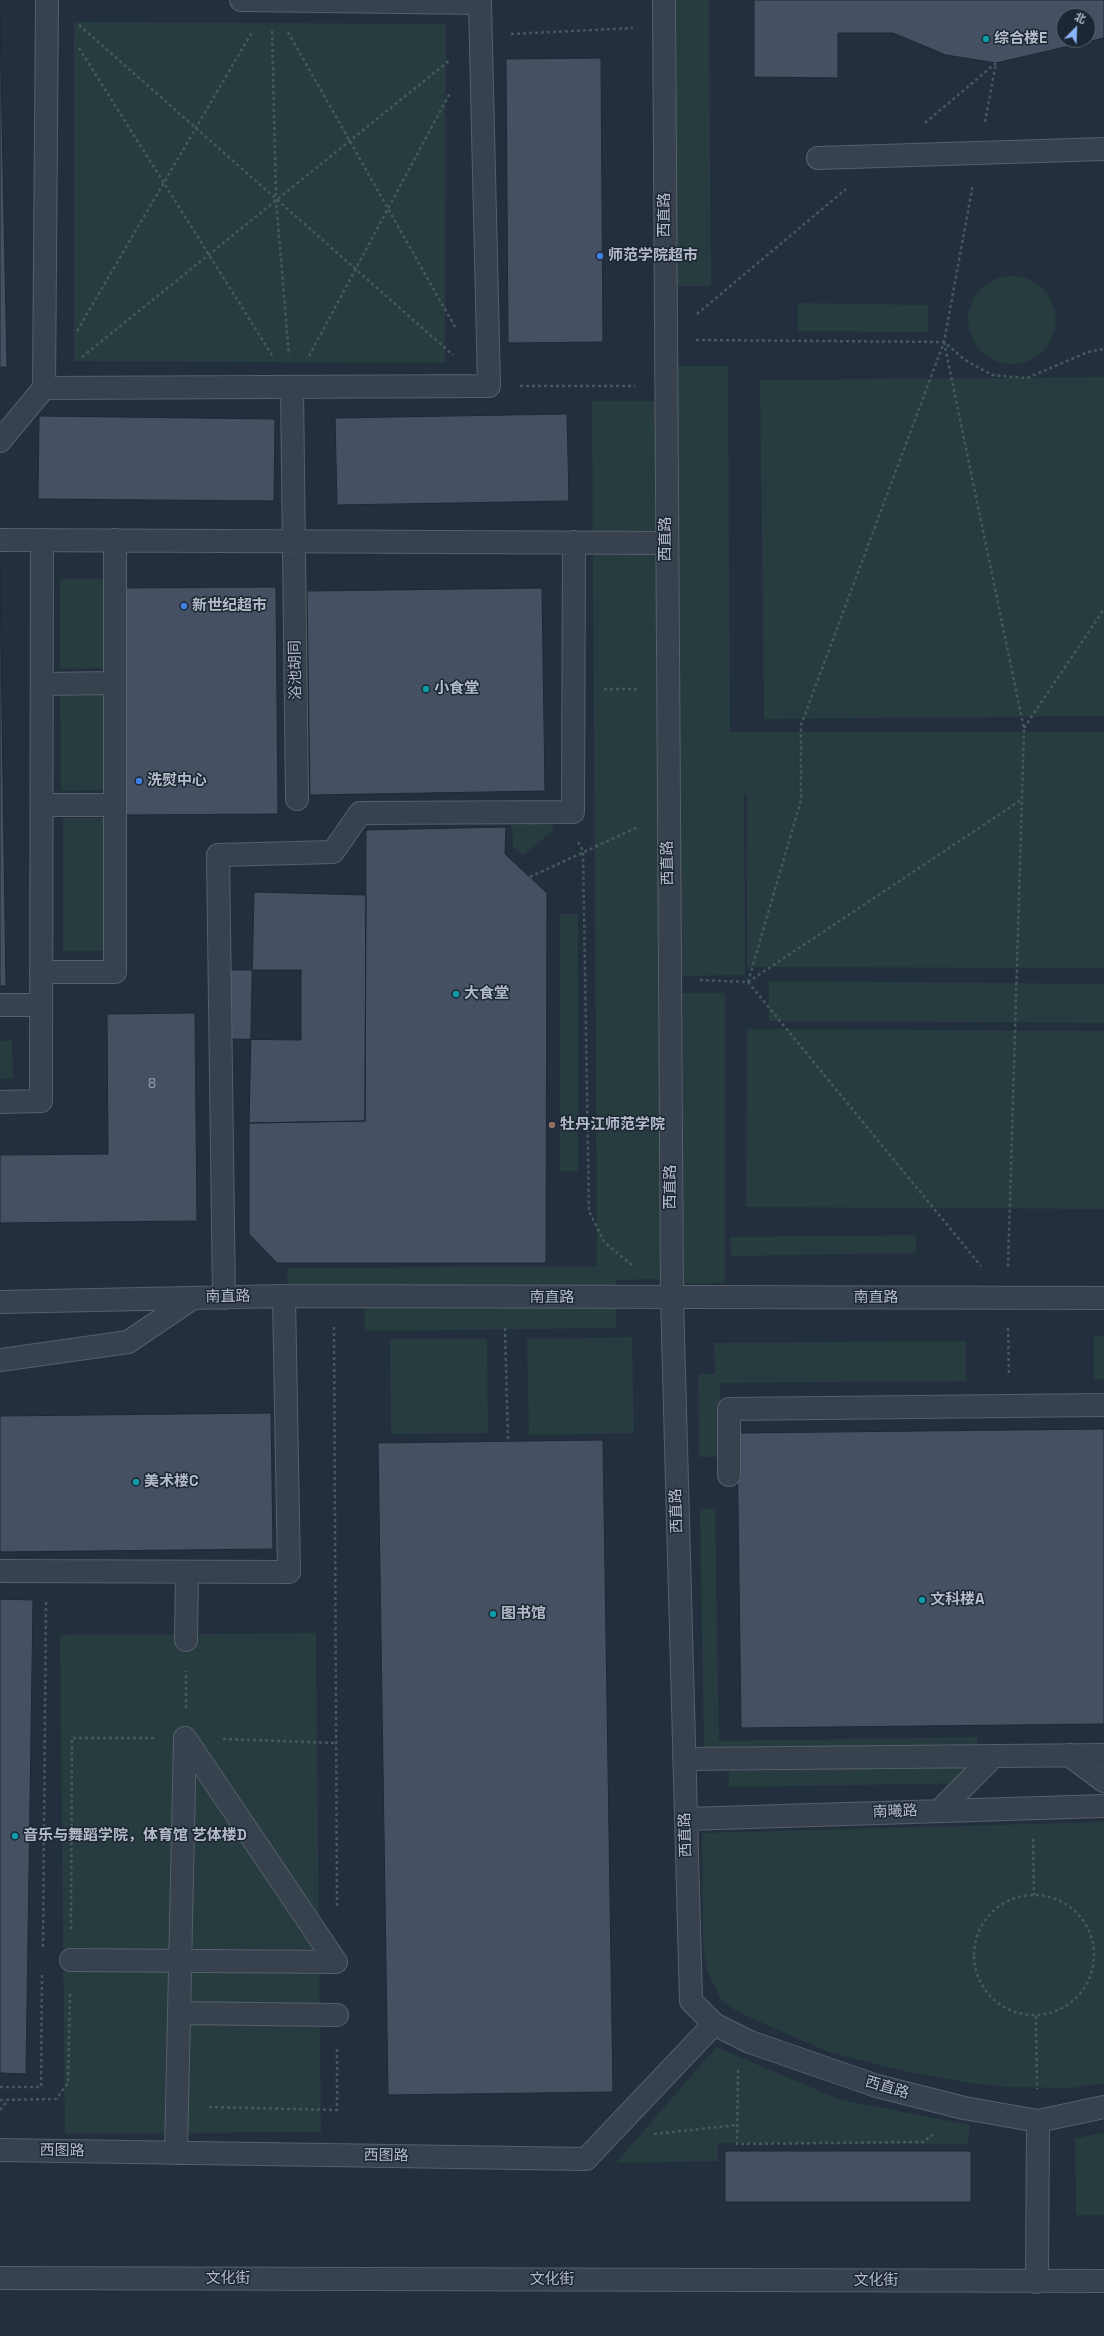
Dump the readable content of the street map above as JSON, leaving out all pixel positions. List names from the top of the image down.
{
  "streets": {
    "street": [
      "西直路",
      "浴池胡同",
      "南直路",
      "南曦路",
      "西图路",
      "文化街"
    ]
  },
  "crossings": [
    ["西直路", "南直路"],
    ["西直路", "南曦路"],
    ["西直路", "西图路"]
  ],
  "places": [
    "综合楼E",
    "师范学院超市",
    "新世纪超市",
    "小食堂",
    "洗熨中心",
    "大食堂",
    "牡丹江师范学院",
    "美术楼C",
    "文科楼A",
    "图书馆",
    "音乐与舞蹈学院，体育馆 艺体楼D"
  ],
  "house_numbers": ["8"],
  "north": "top right"
}
